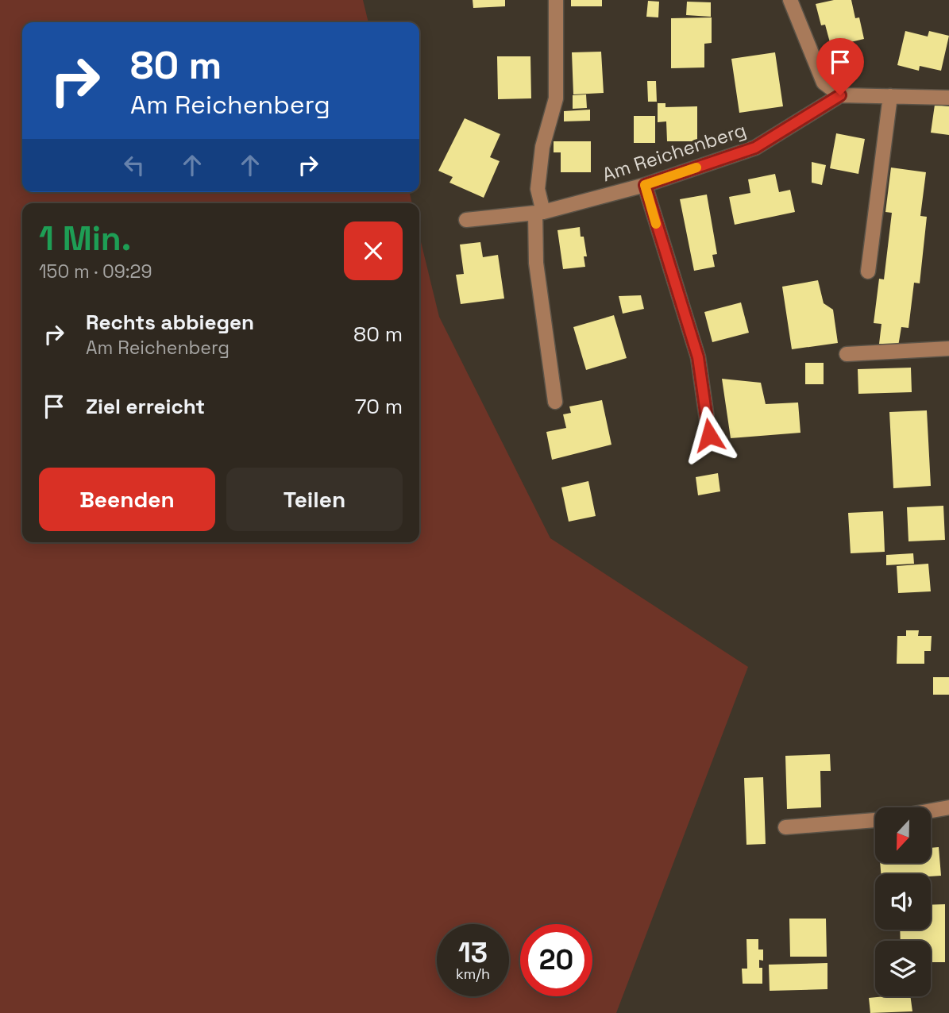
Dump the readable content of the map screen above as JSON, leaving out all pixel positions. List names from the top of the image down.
{
  "streets": {
    "street": ["Am Reichenberg"]
  },
  "north": "bottom",
  "page": {
    "turn": ["80 m", "Am Reichenberg"],
    "heading": ["1 Min.", "150 m · 09:29"],
    "list": [
      {
        "name": "Rechts abbiegen",
        "note": "Am Reichenberg",
        "value": "80 m"
      },
      {
        "name": "Ziel erreicht",
        "value": "70 m"
      }
    ],
    "buttons": ["Beenden", "Teilen"],
    "speed": "13 km/h",
    "limit": "20"
  }
}
